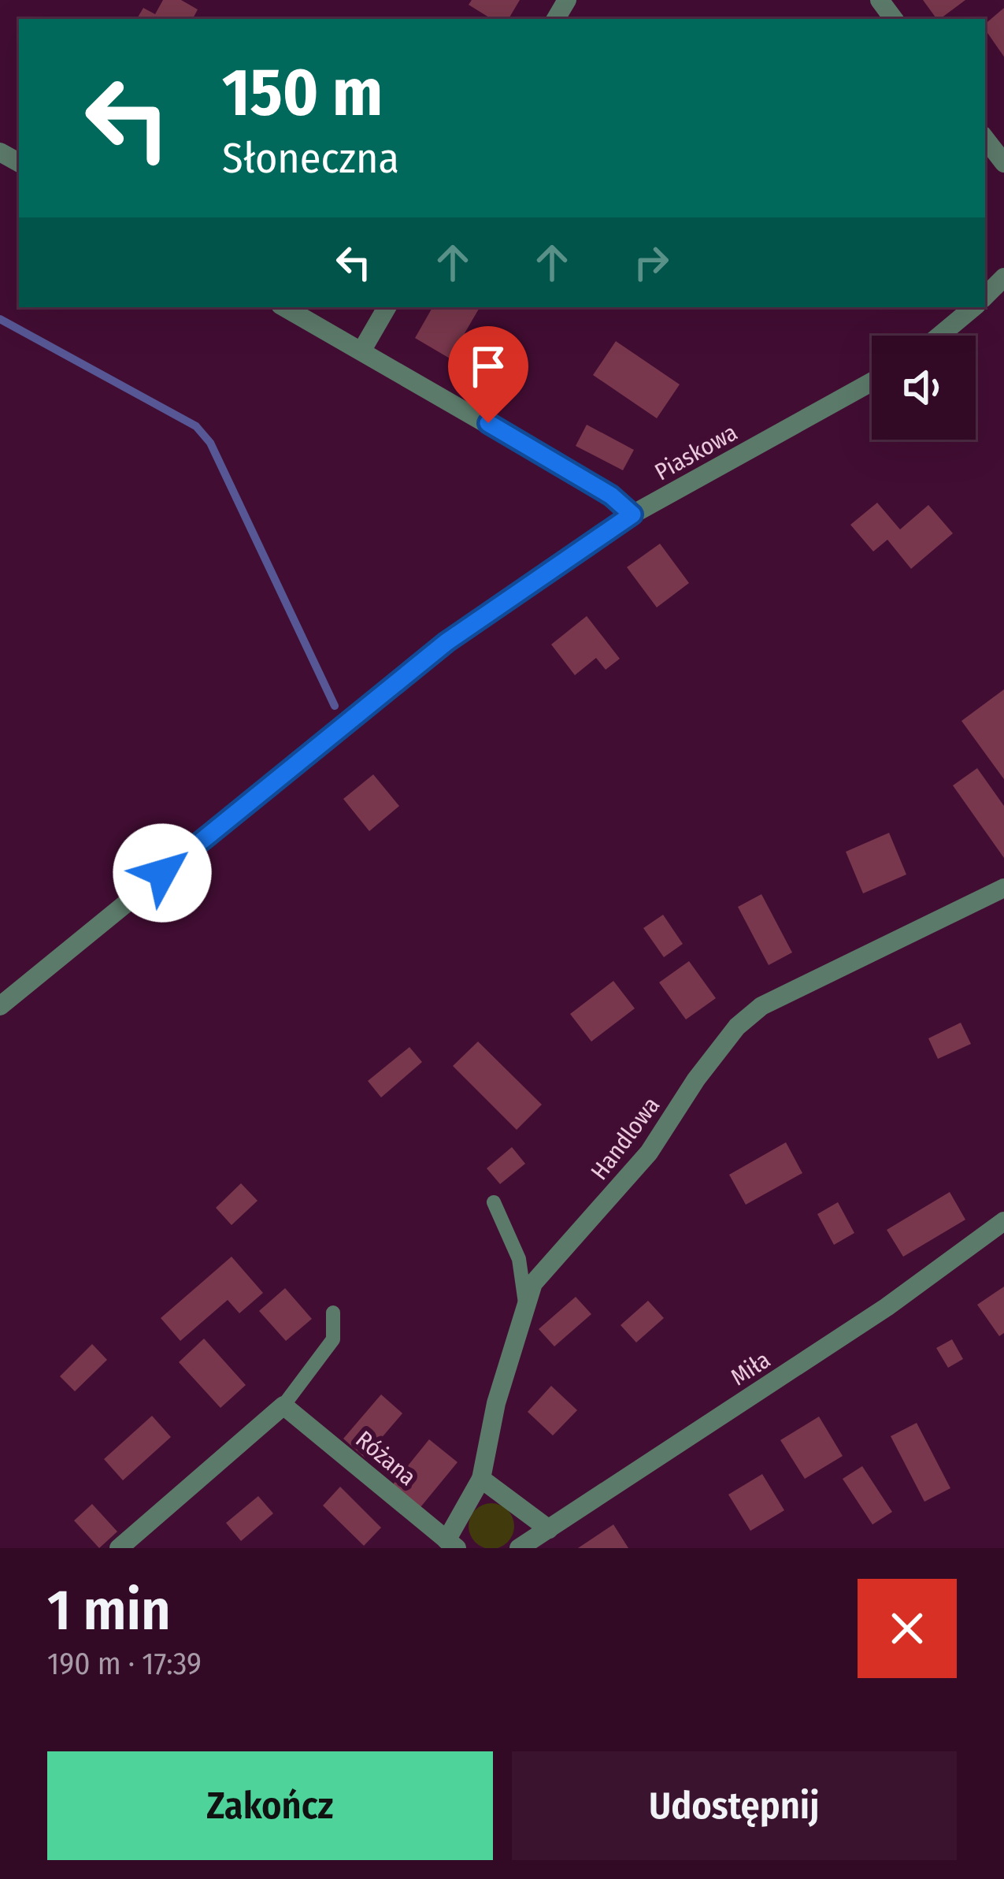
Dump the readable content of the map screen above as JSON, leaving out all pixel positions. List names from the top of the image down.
{
  "streets": {
    "street": [
      "Piaskowa",
      "Handlowa",
      "Miła",
      "Różana"
    ]
  },
  "page": {
    "turn": ["150 m", "Słoneczna"],
    "heading": ["1 min", "190 m · 17:39"],
    "buttons": ["Zakończ", "Udostępnij"]
  }
}
